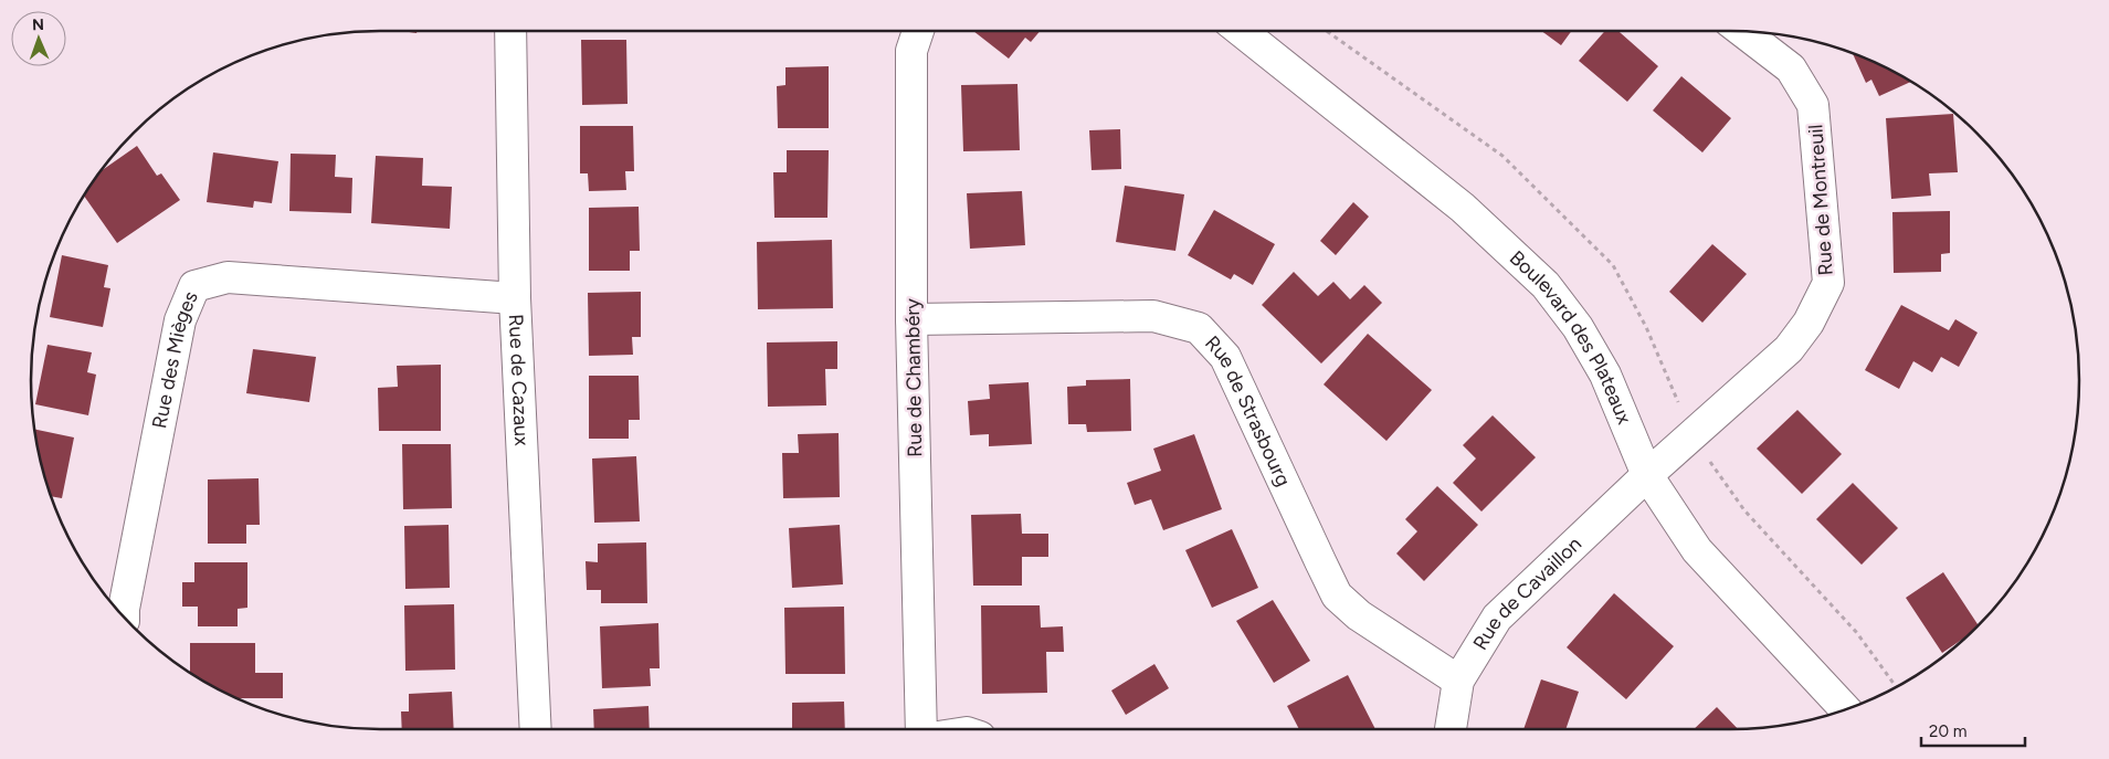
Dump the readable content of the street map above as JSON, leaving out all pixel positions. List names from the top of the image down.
{
  "streets": {
    "street": [
      "Rue de Montreuil",
      "Boulevard des Plateaux",
      "Rue des Mièges",
      "Rue de Chambéry",
      "Rue de Cazaux",
      "Rue de Strasbourg",
      "Rue de Cavaillon"
    ]
  },
  "crossings": [
    ["Rue de Montreuil", "Boulevard des Plateaux"],
    ["Rue de Montreuil", "Rue de Cavaillon"],
    ["Boulevard des Plateaux", "Rue de Cavaillon"],
    ["Rue des Mièges", "Rue de Cazaux"],
    ["Rue de Chambéry", "Rue de Strasbourg"],
    ["Rue de Strasbourg", "Rue de Cavaillon"]
  ],
  "scale_bar": "20 m",
  "north": "top"
}
